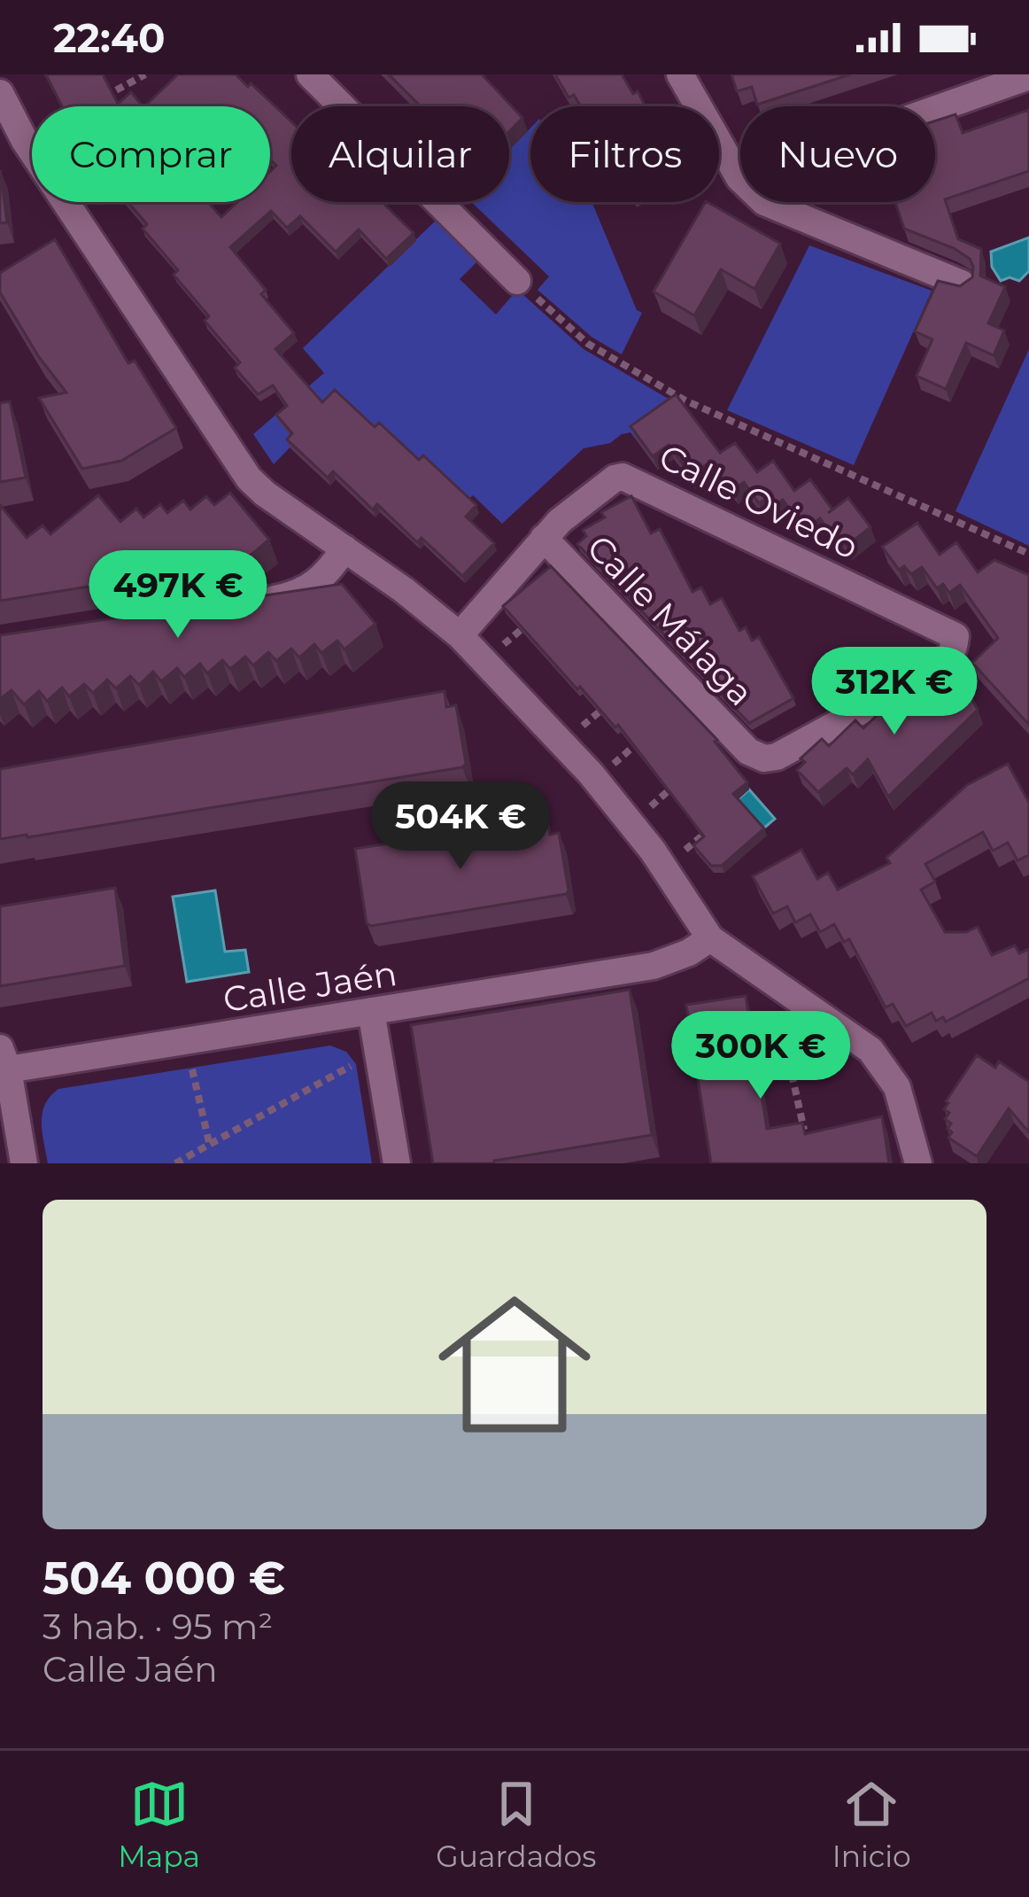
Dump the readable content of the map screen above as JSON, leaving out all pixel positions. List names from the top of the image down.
{
  "streets": {
    "street": ["Calle Oviedo", "Calle Málaga", "Calle Jaén"]
  },
  "crossings": [
    ["Calle Oviedo", "Calle Málaga"]
  ],
  "page": {
    "status": "22:40",
    "chip": [
      "Comprar",
      "Alquilar",
      "Filtros",
      "Nuevo"
    ],
    "price": [
      "497K €",
      "312K €",
      "504K €",
      "300K €"
    ],
    "list": [
      {
        "name": "504 000 €",
        "note": "3 hab. · 95 m² · Calle Jaén"
      }
    ],
    "tabs": ["Mapa", "Guardados", "Inicio"]
  }
}
